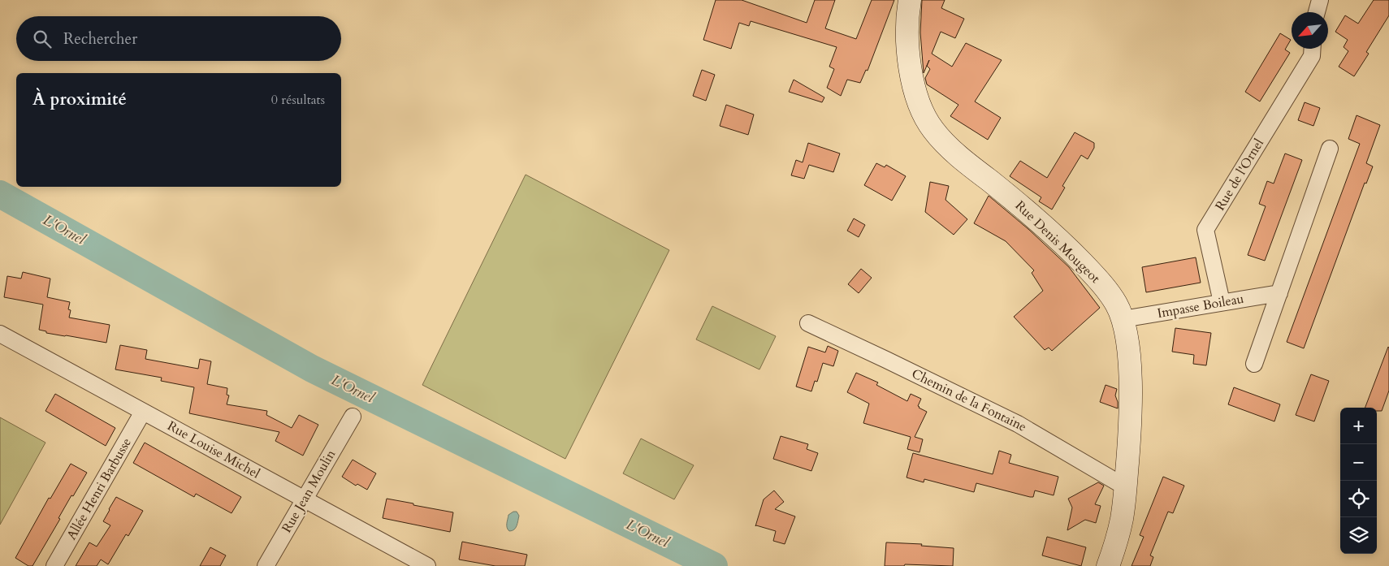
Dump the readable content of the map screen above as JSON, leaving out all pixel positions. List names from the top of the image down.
{
  "streets": {
    "street": [
      "Rue de l'Ornel",
      "Rue Denis Mougeot",
      "Impasse Boileau",
      "Chemin de la Fontaine",
      "Rue Louise Michel",
      "Allée Henri Barbusse",
      "Rue Jean Moulin"
    ]
  },
  "crossings": [
    ["Rue de l'Ornel", "Impasse Boileau"],
    ["Rue Denis Mougeot", "Impasse Boileau"],
    ["Rue Denis Mougeot", "Chemin de la Fontaine"],
    ["Rue Louise Michel", "Allée Henri Barbusse"],
    ["Rue Louise Michel", "Rue Jean Moulin"]
  ],
  "water": ["L'Ornel"],
  "north": "bottom left",
  "page": {
    "search": "Rechercher",
    "heading": ["À proximité", "0 résultats"],
    "map_buttons": ["+", "−"]
  }
}
